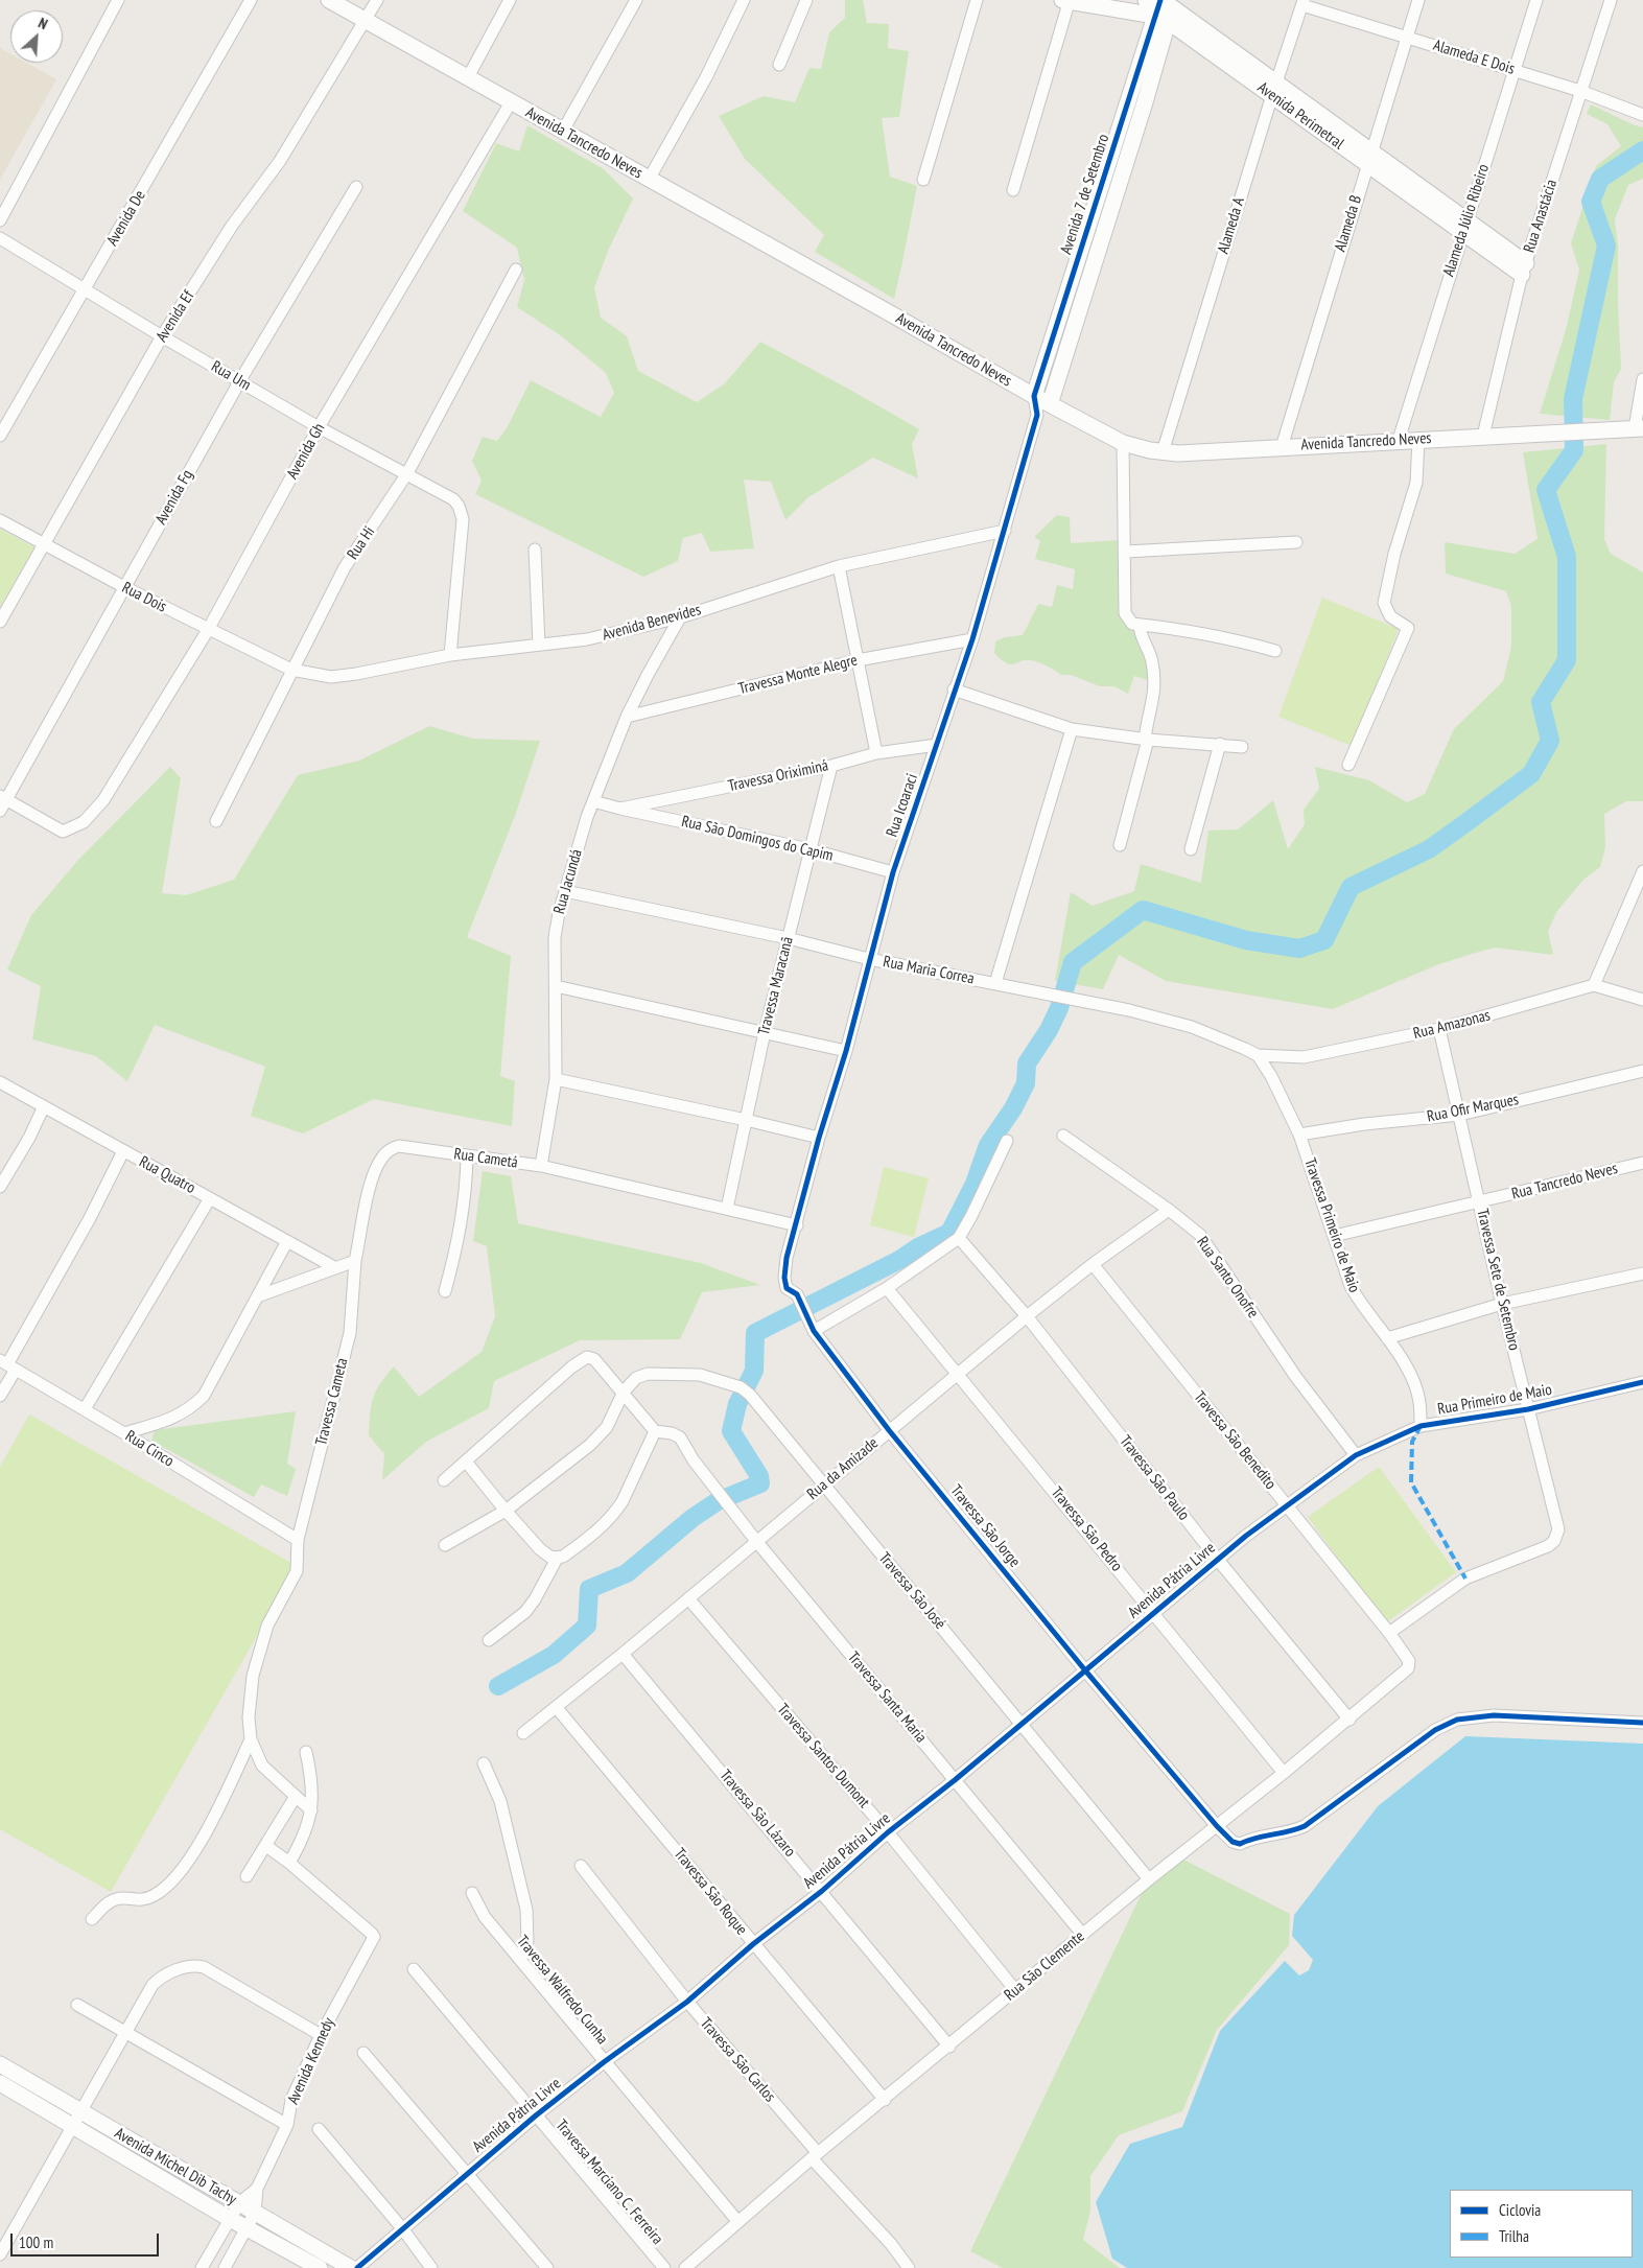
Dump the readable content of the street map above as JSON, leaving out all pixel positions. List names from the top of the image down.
{
  "streets": {
    "street": [
      "Alameda E Dois",
      "Avenida Perimetral",
      "Avenida Tancredo Neves",
      "Avenida 7 de Setembro",
      "Rua Anastácia",
      "Avenida De",
      "Alameda Júlio Ribeiro",
      "Alameda B",
      "Alameda A",
      "Avenida Ef",
      "Rua Um",
      "Avenida Gh",
      "Avenida Fg",
      "Rua Hi",
      "Rua Dois",
      "Avenida Benevides",
      "Travessa Monte Alegre",
      "Travessa Oriximiná",
      "Rua Icoaraci",
      "Rua São Domingos do Capim",
      "Rua Jacundá",
      "Rua Maria Correa",
      "Travessa Maracanã",
      "Rua Amazonas",
      "Rua Ofir Marques",
      "Rua Cametá",
      "Rua Quatro",
      "Rua Tancredo Neves",
      "Travessa Primeiro de Maio",
      "Rua Santo Onofre",
      "Travessa Sete de Setembro",
      "Rua Primeiro de Maio",
      "Travessa Cameta",
      "Travessa São Benedito",
      "Rua Cinco",
      "Rua da Amizade",
      "Travessa São Paulo",
      "Travessa São Jorge",
      "Travessa São Pedro",
      "Avenida Pátria Livre",
      "Travessa São José",
      "Travessa Santa Maria",
      "Travessa Santos Dumont",
      "Travessa São Lázaro",
      "Travessa São Roque",
      "Rua São Clemente",
      "Travessa Walfredo Cunha",
      "Travessa São Carlos",
      "Avenida Kennedy",
      "Avenida Michel Dib Tachy",
      "Travessa Marciano C. Ferreira"
    ]
  },
  "crossings": [
    ["Alameda E Dois", "Rua Anastácia"],
    ["Alameda E Dois", "Alameda Júlio Ribeiro"],
    ["Alameda E Dois", "Alameda B"],
    ["Alameda E Dois", "Alameda A"],
    ["Avenida Perimetral", "Avenida 7 de Setembro"],
    ["Avenida Perimetral", "Rua Anastácia"],
    ["Avenida Perimetral", "Alameda Júlio Ribeiro"],
    ["Avenida Perimetral", "Alameda B"],
    ["Avenida Perimetral", "Alameda A"],
    ["Avenida Tancredo Neves", "Avenida 7 de Setembro"],
    ["Avenida Tancredo Neves", "Rua Anastácia"],
    ["Avenida Tancredo Neves", "Alameda Júlio Ribeiro"],
    ["Avenida Tancredo Neves", "Alameda B"],
    ["Avenida Tancredo Neves", "Alameda A"],
    ["Avenida Tancredo Neves", "Avenida Ef"],
    ["Avenida Tancredo Neves", "Avenida Gh"],
    ["Avenida Tancredo Neves", "Rua Icoaraci"],
    ["Avenida De", "Rua Um"],
    ["Avenida Ef", "Rua Um"],
    ["Avenida Ef", "Rua Dois"],
    ["Rua Um", "Avenida Gh"],
    ["Rua Um", "Avenida Fg"],
    ["Rua Um", "Rua Hi"],
    ["Rua Um", "Avenida Benevides"],
    ["Avenida Gh", "Avenida Fg"],
    ["Avenida Gh", "Rua Dois"],
    ["Avenida Fg", "Rua Dois"],
    ["Rua Hi", "Rua Dois"],
    ["Rua Hi", "Avenida Benevides"],
    ["Rua Dois", "Avenida Benevides"],
    ["Avenida Benevides", "Rua Icoaraci"],
    ["Avenida Benevides", "Rua Jacundá"],
    ["Travessa Monte Alegre", "Rua Icoaraci"],
    ["Travessa Monte Alegre", "Rua Jacundá"],
    ["Travessa Oriximiná", "Rua Icoaraci"],
    ["Travessa Oriximiná", "Rua São Domingos do Capim"],
    ["Travessa Oriximiná", "Travessa Maracanã"],
    ["Rua Icoaraci", "Rua São Domingos do Capim"],
    ["Rua Icoaraci", "Rua Maria Correa"],
    ["Rua Icoaraci", "Rua Cametá"],
    ["Rua Icoaraci", "Travessa São Jorge"],
    ["Rua São Domingos do Capim", "Rua Jacundá"],
    ["Rua São Domingos do Capim", "Travessa Maracanã"],
    ["Rua Jacundá", "Rua Maria Correa"],
    ["Rua Jacundá", "Rua Cametá"],
    ["Rua Maria Correa", "Travessa Maracanã"],
    ["Rua Maria Correa", "Rua Amazonas"],
    ["Rua Maria Correa", "Travessa Primeiro de Maio"],
    ["Travessa Maracanã", "Rua Cametá"],
    ["Rua Amazonas", "Travessa Primeiro de Maio"],
    ["Rua Amazonas", "Travessa Sete de Setembro"],
    ["Rua Ofir Marques", "Travessa Primeiro de Maio"],
    ["Rua Ofir Marques", "Travessa Sete de Setembro"],
    ["Rua Cametá", "Travessa Cameta"],
    ["Rua Cametá", "Travessa São Jorge"],
    ["Rua Tancredo Neves", "Travessa Primeiro de Maio"],
    ["Rua Tancredo Neves", "Travessa Sete de Setembro"],
    ["Travessa Primeiro de Maio", "Rua Primeiro de Maio"],
    ["Rua Santo Onofre", "Rua Primeiro de Maio"],
    ["Rua Santo Onofre", "Rua da Amizade"],
    ["Rua Santo Onofre", "Avenida Pátria Livre"],
    ["Travessa Sete de Setembro", "Rua Primeiro de Maio"],
    ["Travessa Sete de Setembro", "Travessa São Benedito"],
    ["Rua Primeiro de Maio", "Avenida Pátria Livre"],
    ["Travessa Cameta", "Rua Cinco"],
    ["Travessa São Benedito", "Rua da Amizade"],
    ["Travessa São Benedito", "Avenida Pátria Livre"],
    ["Travessa São Benedito", "Rua São Clemente"],
    ["Rua da Amizade", "Travessa São Paulo"],
    ["Rua da Amizade", "Travessa São Jorge"],
    ["Rua da Amizade", "Travessa São Pedro"],
    ["Rua da Amizade", "Travessa São José"],
    ["Rua da Amizade", "Travessa Santa Maria"],
    ["Rua da Amizade", "Travessa Santos Dumont"],
    ["Rua da Amizade", "Travessa São Lázaro"],
    ["Rua da Amizade", "Travessa São Roque"],
    ["Travessa São Paulo", "Avenida Pátria Livre"],
    ["Travessa São Paulo", "Rua São Clemente"],
    ["Travessa São Jorge", "Avenida Pátria Livre"],
    ["Travessa São Jorge", "Rua São Clemente"],
    ["Travessa São Pedro", "Avenida Pátria Livre"],
    ["Travessa São Pedro", "Rua São Clemente"],
    ["Avenida Pátria Livre", "Travessa São José"],
    ["Avenida Pátria Livre", "Travessa Santa Maria"],
    ["Avenida Pátria Livre", "Travessa Santos Dumont"],
    ["Avenida Pátria Livre", "Travessa São Lázaro"],
    ["Avenida Pátria Livre", "Travessa São Roque"],
    ["Avenida Pátria Livre", "Travessa Walfredo Cunha"],
    ["Avenida Pátria Livre", "Travessa São Carlos"],
    ["Avenida Pátria Livre", "Travessa Marciano C. Ferreira"],
    ["Travessa São José", "Rua São Clemente"],
    ["Travessa Santa Maria", "Rua São Clemente"],
    ["Travessa Santos Dumont", "Rua São Clemente"],
    ["Travessa São Lázaro", "Rua São Clemente"],
    ["Travessa São Roque", "Rua São Clemente"],
    ["Rua São Clemente", "Travessa Walfredo Cunha"],
    ["Rua São Clemente", "Travessa São Carlos"],
    ["Avenida Kennedy", "Avenida Michel Dib Tachy"]
  ],
  "legend": ["Ciclovia", "Trilha"],
  "scale_bar": "100 m",
  "north": "top right"
}
